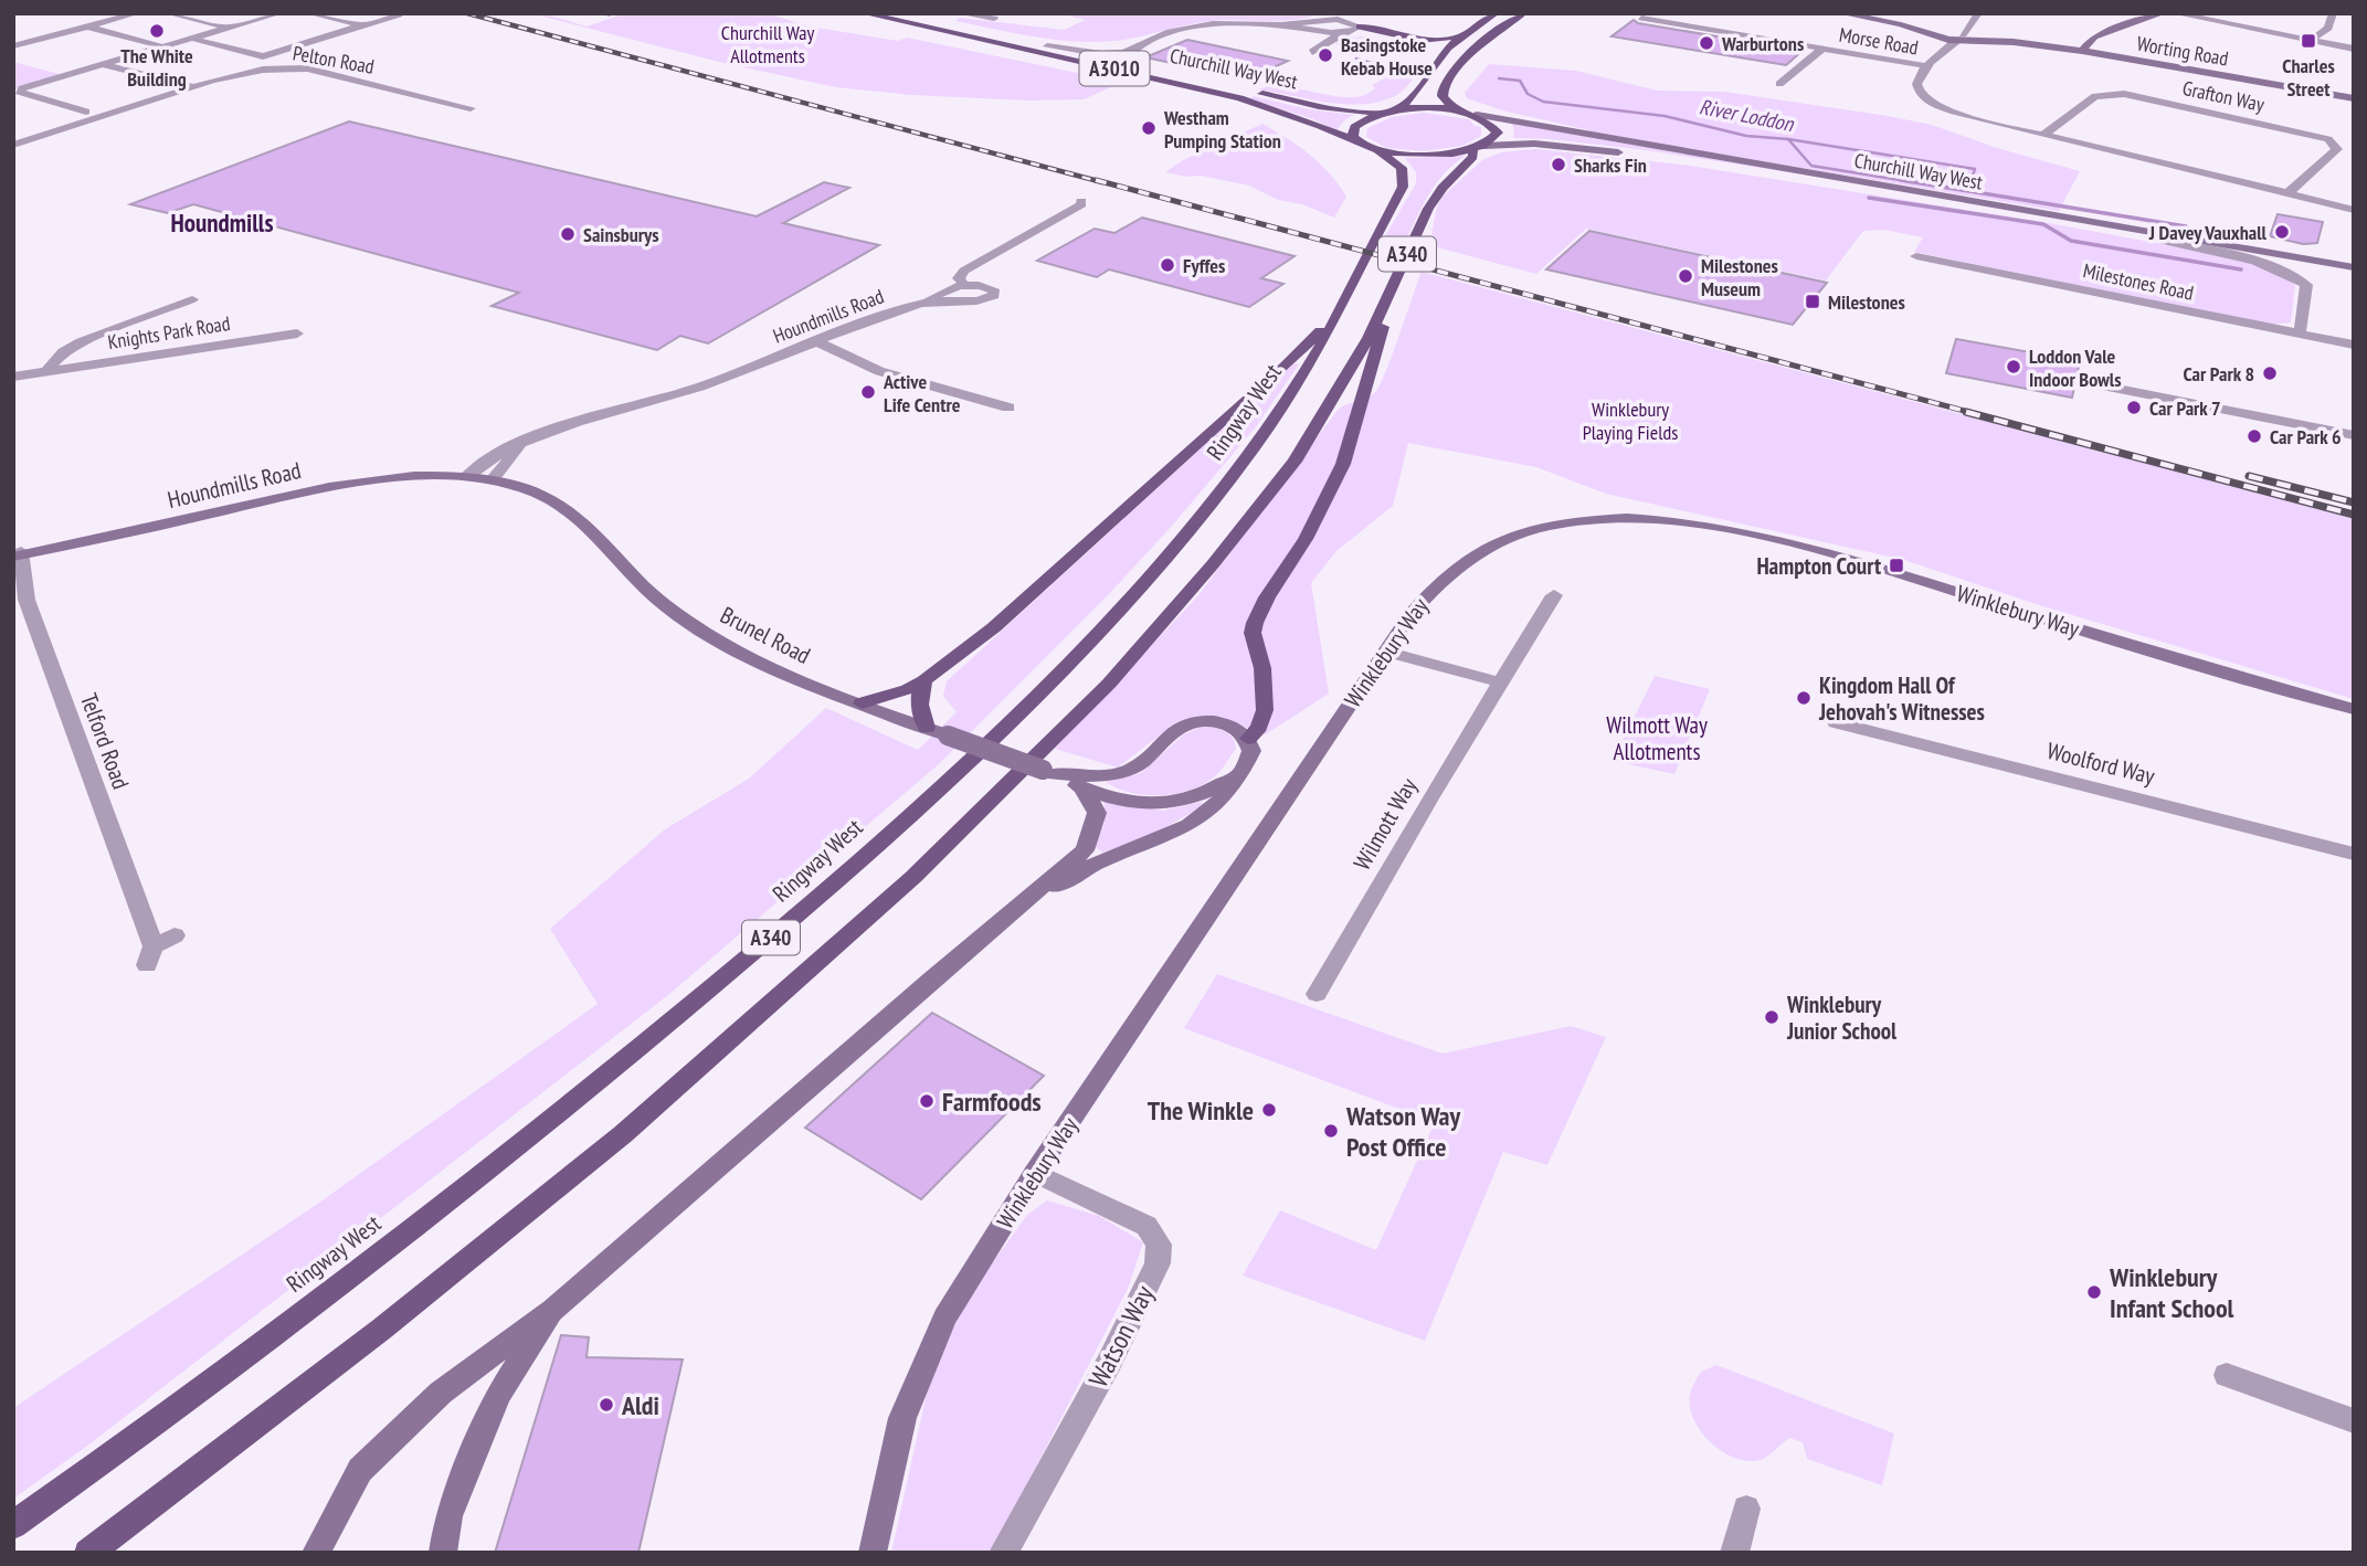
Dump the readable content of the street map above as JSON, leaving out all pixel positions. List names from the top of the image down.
{
  "streets": {
    "main road": [
      "A3010",
      "Churchill Way West",
      "A340",
      "Ringway West"
    ],
    "street": [
      "Morse Road",
      "Worting Road",
      "Pelton Road",
      "Grafton Way",
      "Milestones Road",
      "Houndmills Road",
      "Knights Park Road",
      "Winklebury Way",
      "Brunel Road",
      "Telford Road",
      "Woolford Way",
      "Wilmott Way",
      "Watson Way"
    ]
  },
  "crossings": [
    ["Churchill Way West", "A340"],
    ["Churchill Way West", "Ringway West"],
    ["Houndmills Road", "Brunel Road"],
    ["Houndmills Road", "Telford Road"],
    ["Winklebury Way", "Watson Way"]
  ],
  "districts": ["Houndmills"],
  "water": ["River Loddon"],
  "parks": ["Churchill Way Allotments", "Winklebury Playing Fields", "Wilmott Way Allotments"],
  "places": {
    "other": [
      "The White Building",
      "Warburtons",
      "Basingstoke Kebab House",
      "Westham Pumping Station",
      "Sharks Fin",
      "J Davey Vauxhall",
      "Sainsburys",
      "Fyffes",
      "Milestones Museum",
      "Loddon Vale Indoor Bowls",
      "Car Park 8",
      "Active Life Centre",
      "Car Park 7",
      "Car Park 6",
      "Kingdom Hall Of Jehovah's Witnesses",
      "Winklebury Junior School",
      "Farmfoods",
      "The Winkle",
      "Watson Way Post Office",
      "Winklebury Infant School",
      "Aldi"
    ],
    "transit": ["Charles Street", "Milestones", "Hampton Court"]
  }
}
